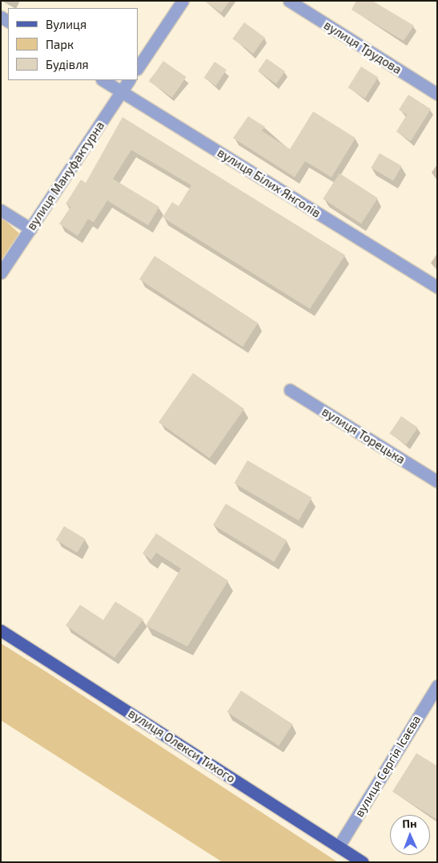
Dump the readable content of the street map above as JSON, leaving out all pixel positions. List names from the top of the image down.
{
  "streets": {
    "main road": ["вулиця Олекси Тихого"],
    "street": [
      "вулиця Трудова",
      "вулиця Мануфактурна",
      "вулиця Білих Янголів",
      "вулиця Торецька",
      "вулиця Сергія Ісаєва"
    ]
  },
  "crossings": [
    ["вулиця Мануфактурна", "вулиця Білих Янголів"],
    ["вулиця Олекси Тихого", "вулиця Сергія Ісаєва"]
  ],
  "legend": ["Вулиця", "Парк", "Будівля"],
  "north": "top"
}
